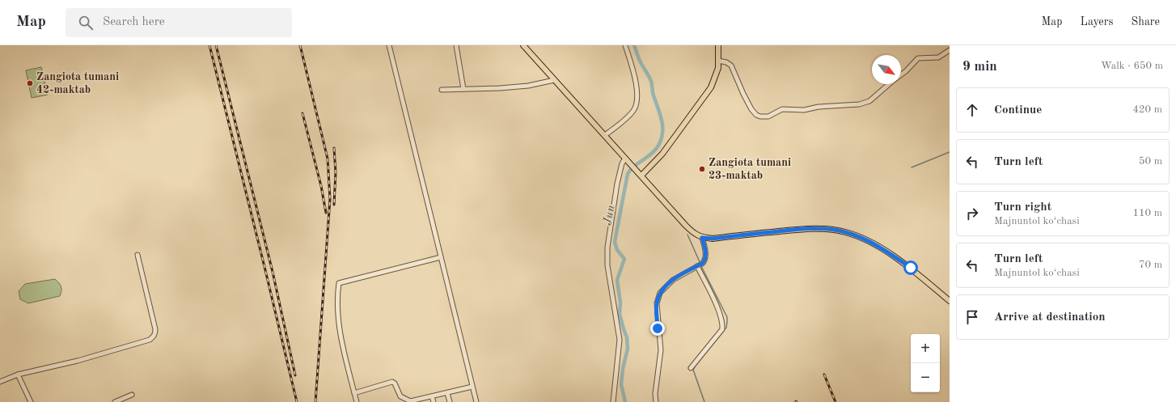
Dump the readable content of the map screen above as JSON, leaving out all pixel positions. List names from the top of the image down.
{
  "water": ["Jun"],
  "places": ["Zangiota tumani 42-maktab", "Zangiota tumani 23-maktab"],
  "north": "bottom right",
  "page": {
    "header": "Map",
    "search": "Search here",
    "nav": ["Map", "Layers", "Share"],
    "heading": ["9 min", "Walk · 650 m"],
    "list": [
      ["Continue", "420 m"],
      ["Turn left", "50 m"],
      ["Turn right", "Majnuntol ko‘chasi", "110 m"],
      ["Turn left", "Majnuntol ko‘chasi", "70 m"],
      "Arrive at destination"
    ],
    "map_buttons": ["+", "−"]
  }
}
